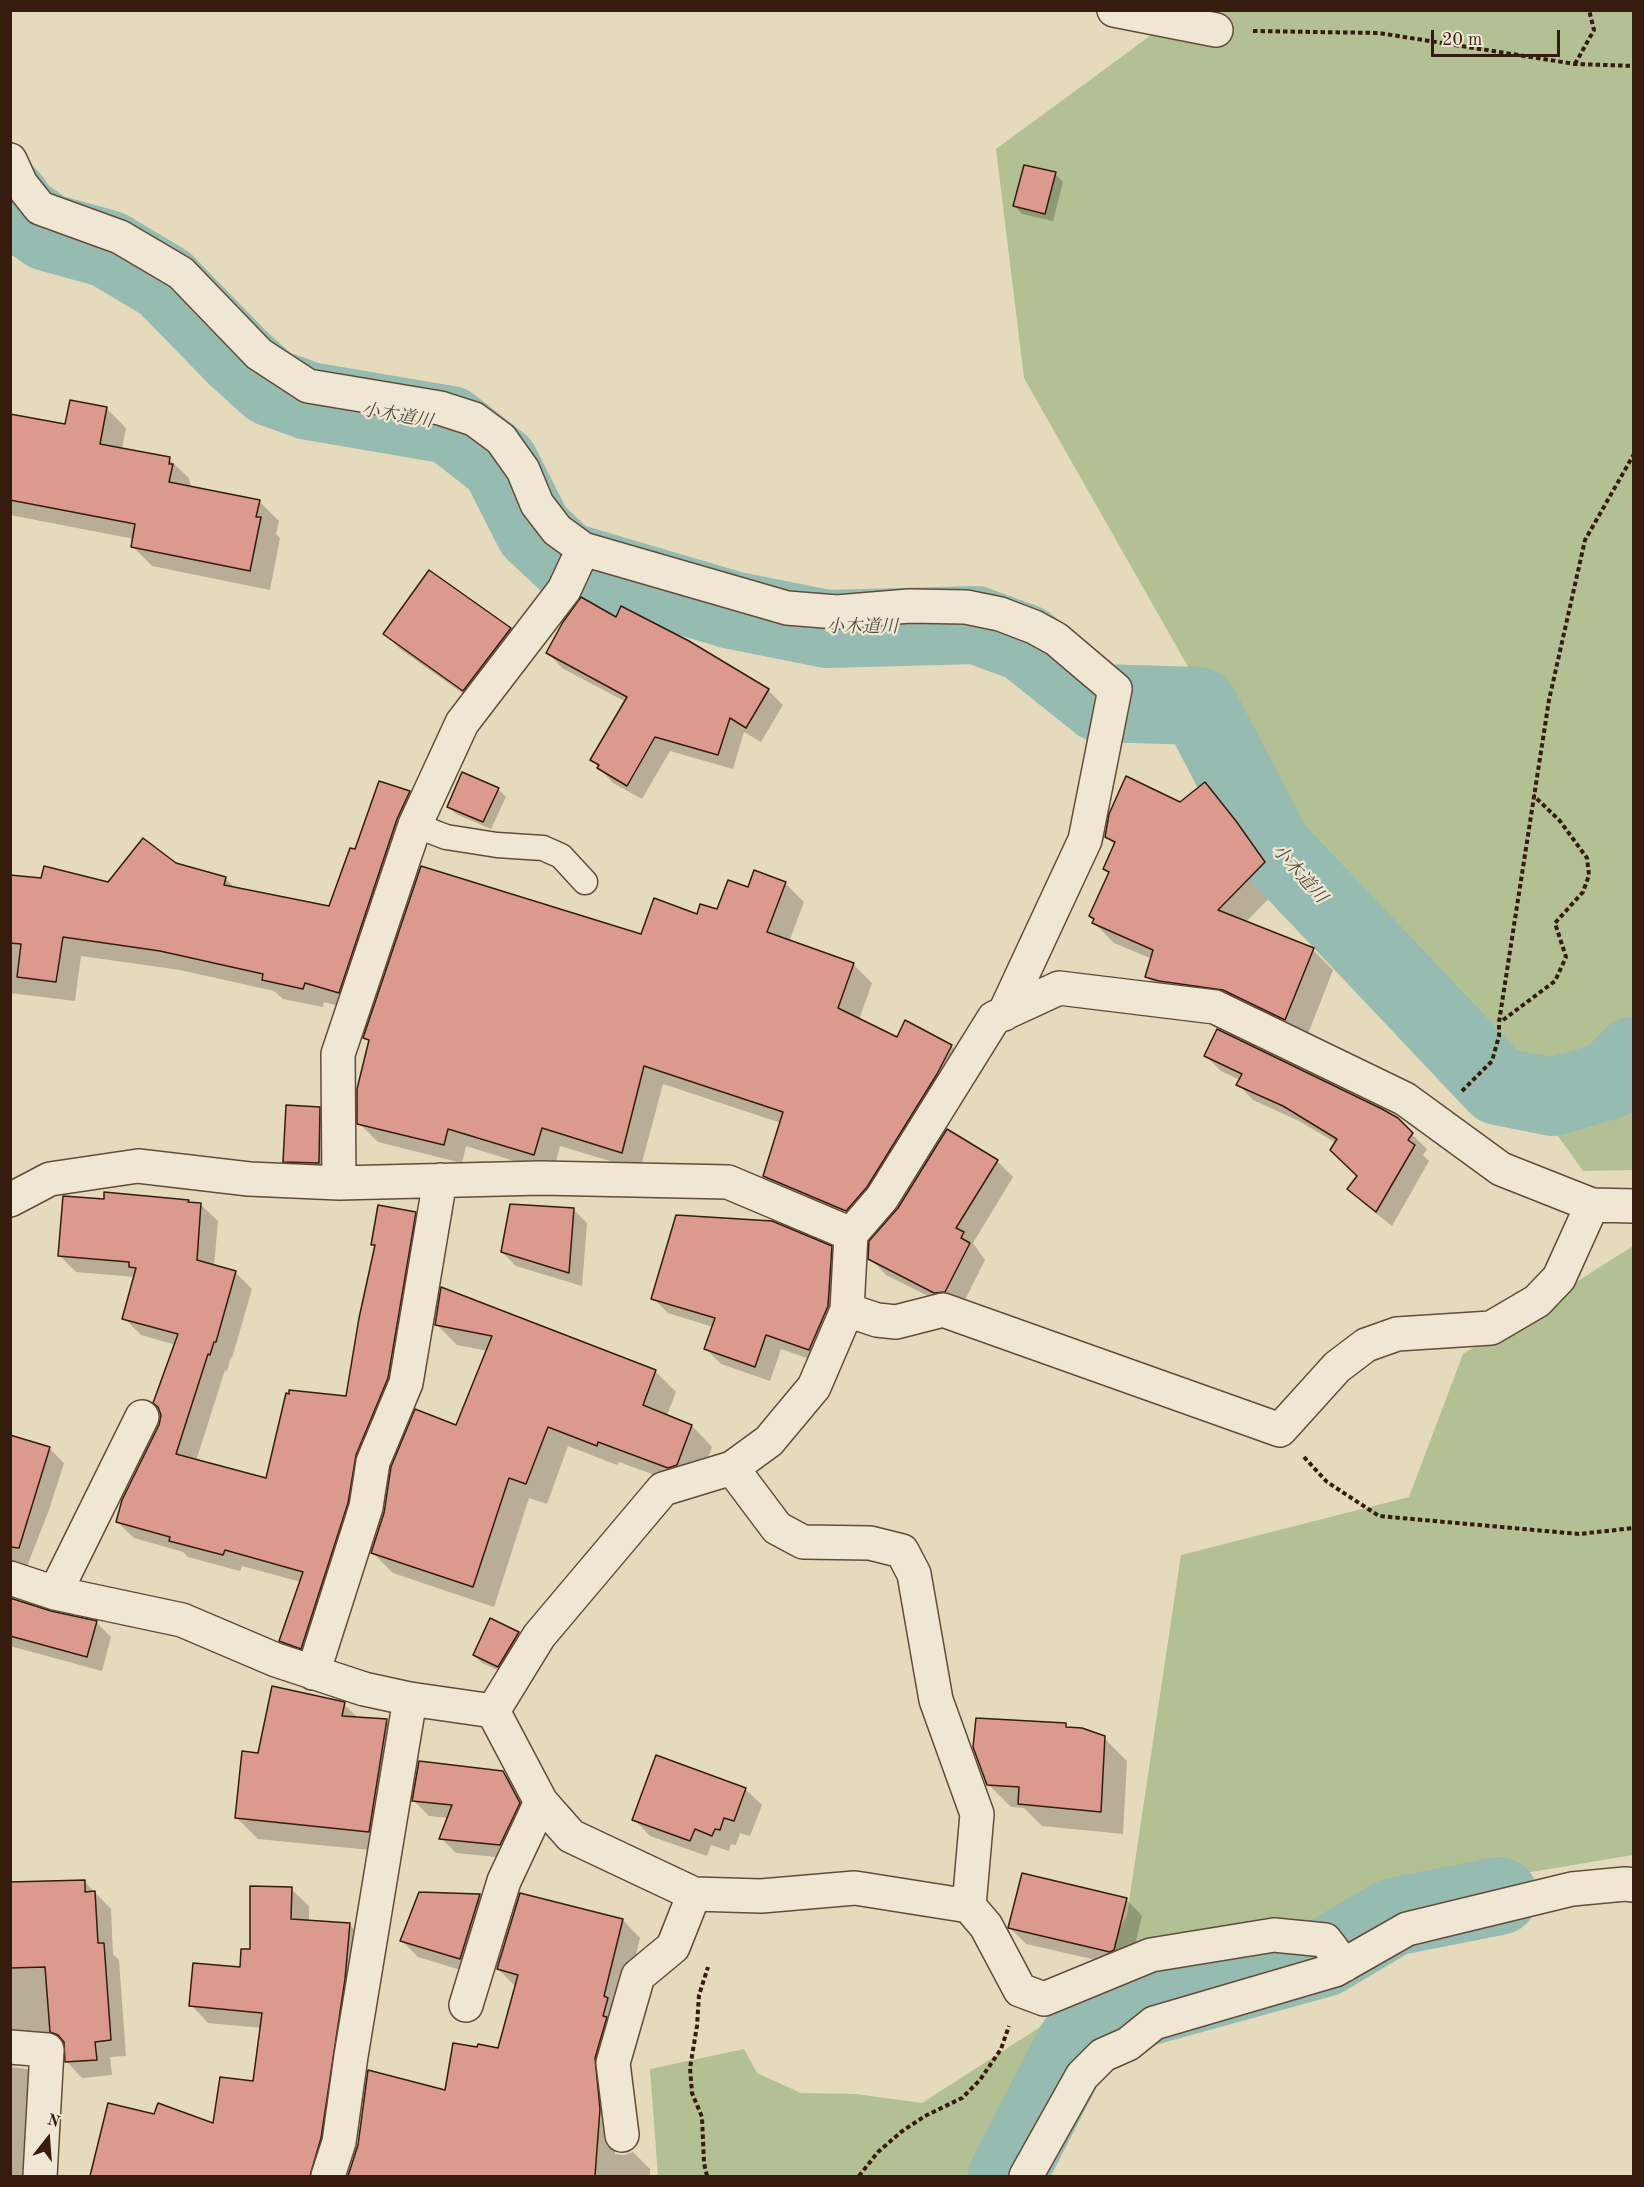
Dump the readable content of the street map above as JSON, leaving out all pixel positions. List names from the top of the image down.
{
  "water": ["小木道川"],
  "scale_bar": "20 m",
  "north": "top"
}
